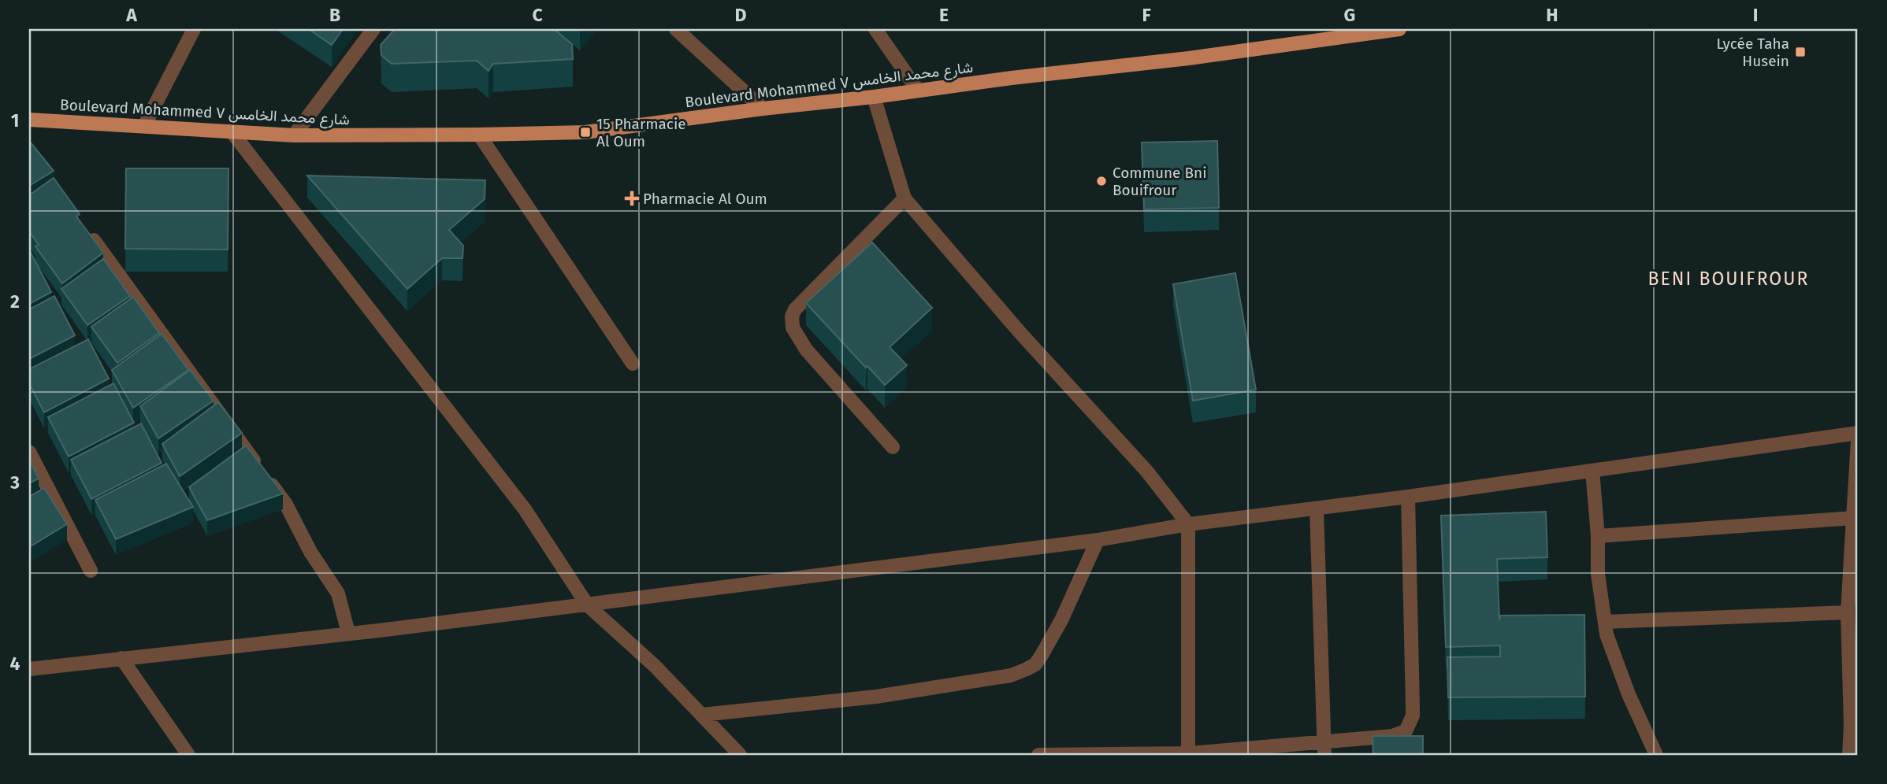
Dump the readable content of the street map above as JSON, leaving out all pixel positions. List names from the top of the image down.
{
  "streets": {
    "main road": ["Boulevard Mohammed V شارع محمد الخامس"]
  },
  "districts": ["BENI BOUIFROUR"],
  "places": {
    "transit": ["Lycée Taha Husein", "15 Pharmacie Al Oum"],
    "other": ["Commune Bni Bouifrour"],
    "health": ["Pharmacie Al Oum"]
  },
  "grid": {
    "columns": [
      "A",
      "B",
      "C",
      "D",
      "E",
      "F",
      "G",
      "H",
      "I"
    ],
    "rows": [
      "1",
      "2",
      "3",
      "4"
    ]
  }
}
